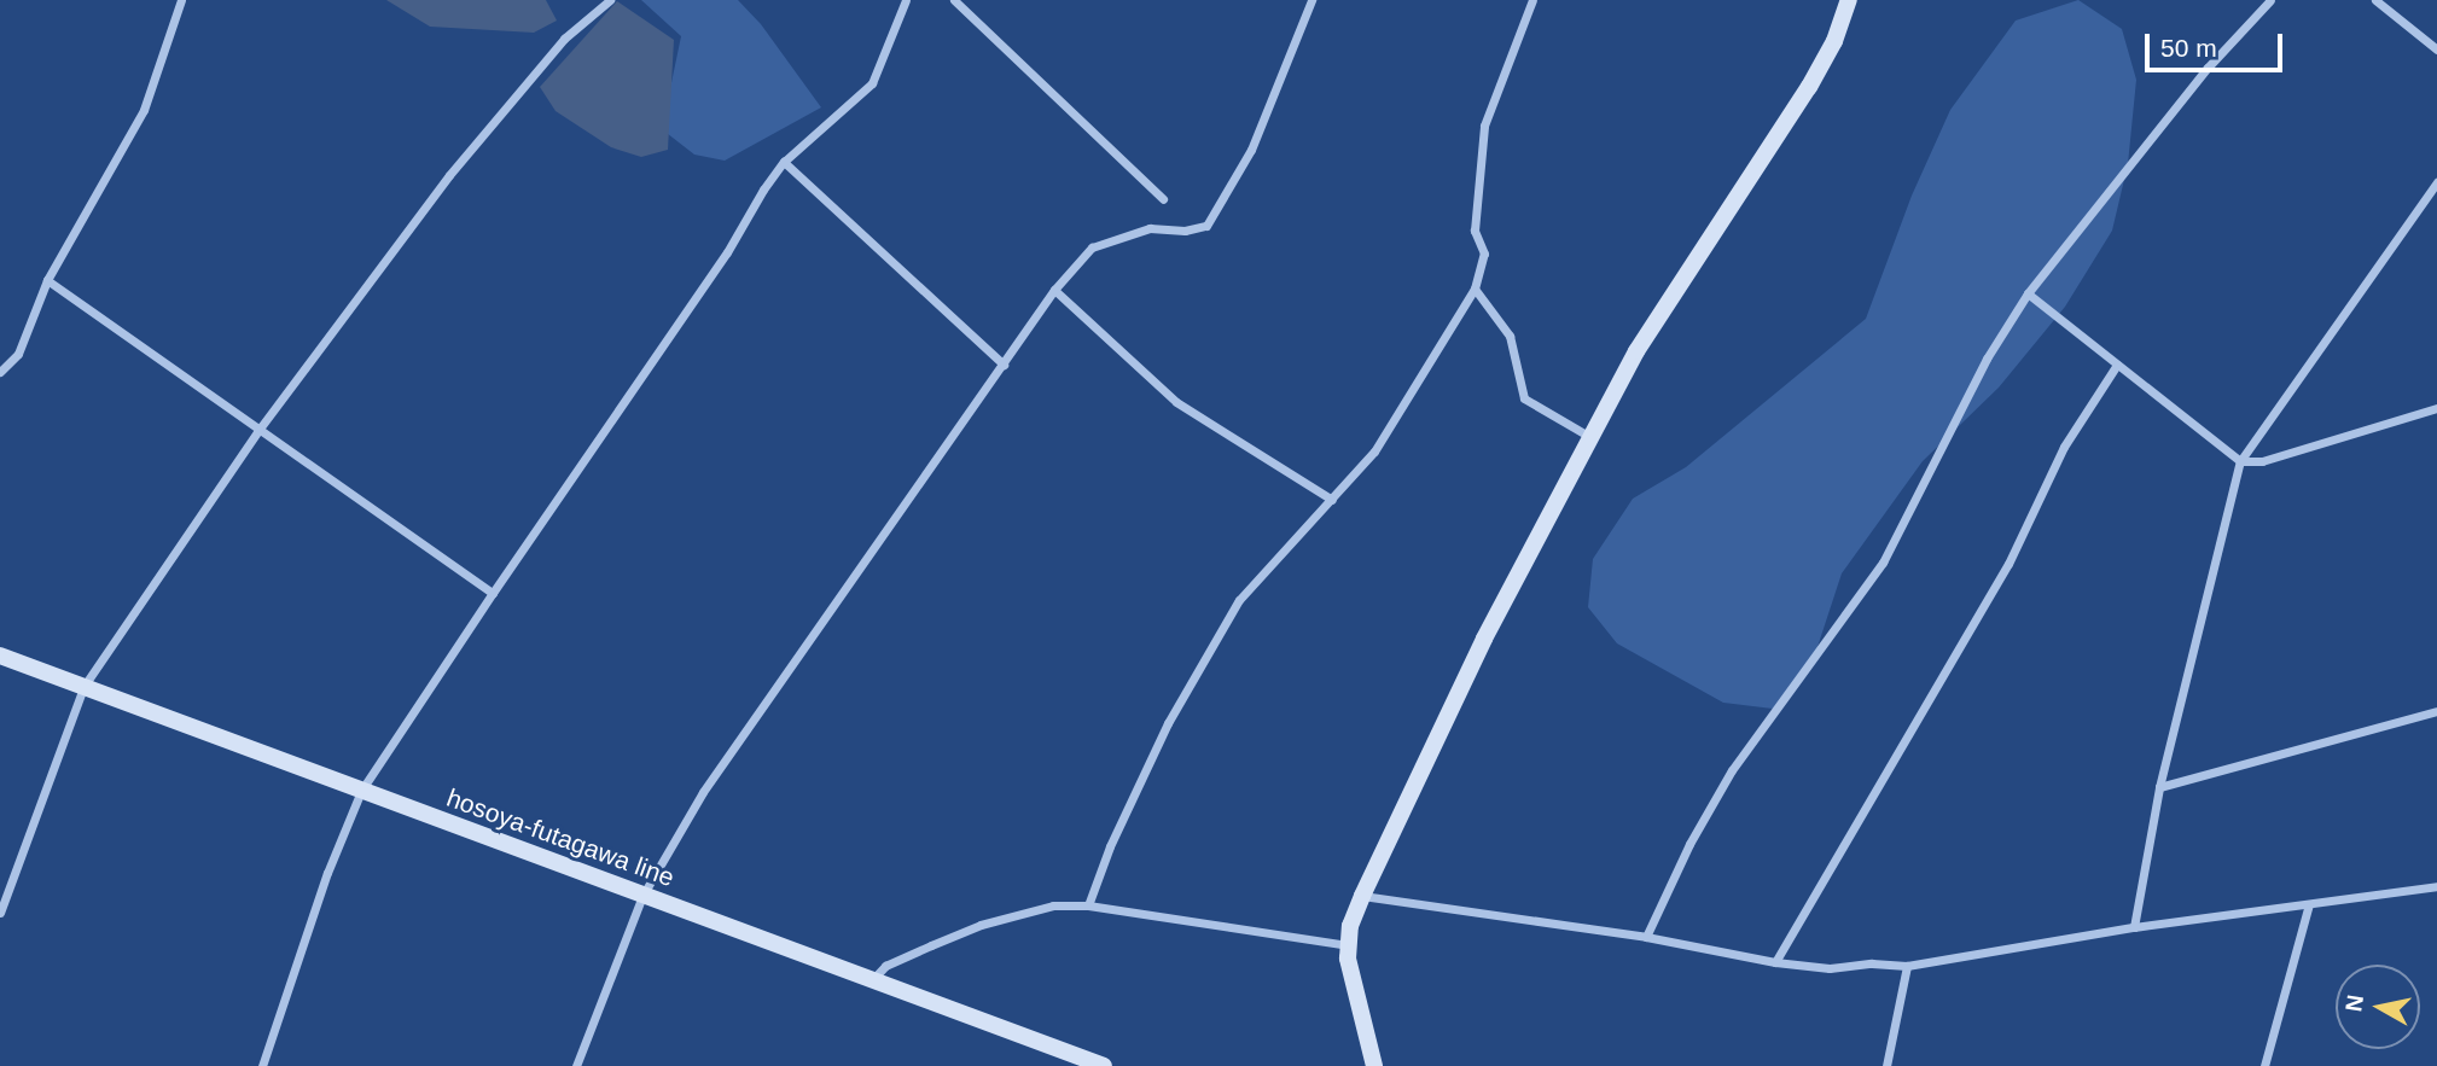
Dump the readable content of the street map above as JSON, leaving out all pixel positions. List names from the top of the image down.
{
  "streets": {
    "street": ["hosoya-futagawa line"]
  },
  "scale_bar": "50 m",
  "north": "left"
}
